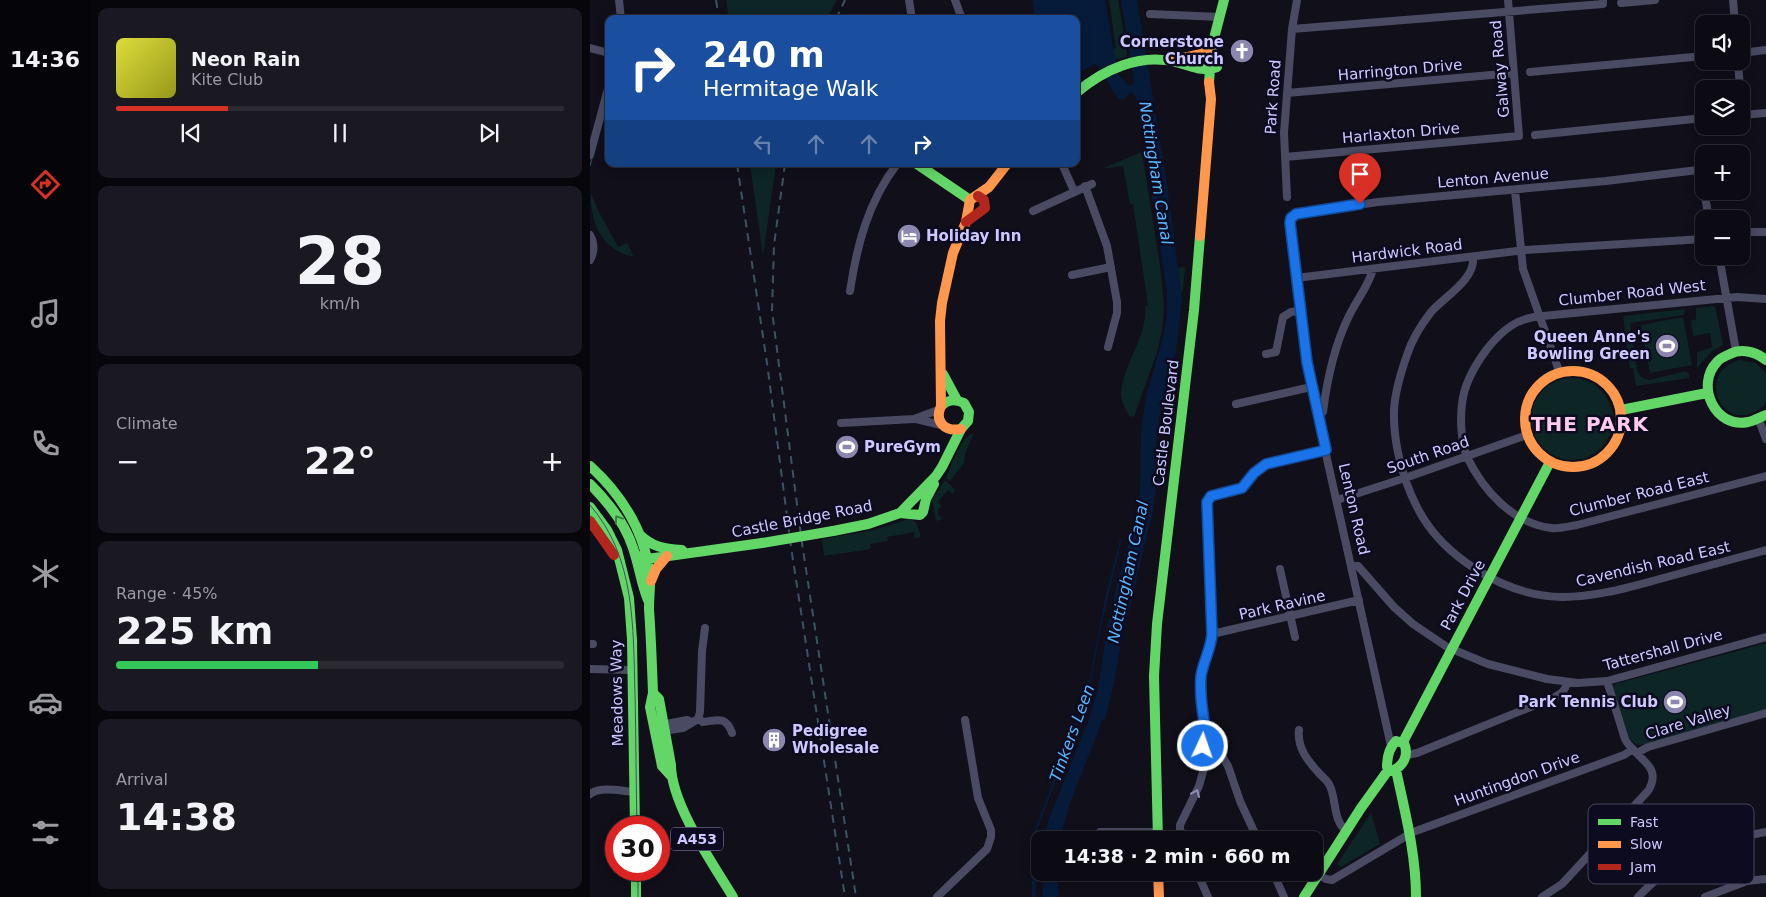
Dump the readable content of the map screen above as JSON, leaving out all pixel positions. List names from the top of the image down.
{
  "streets": {
    "street": [
      "Galway Road",
      "Harrington Drive",
      "Park Road",
      "Harlaxton Drive",
      "Lenton Avenue",
      "Hardwick Road",
      "Clumber Road West",
      "Castle Boulevard",
      "South Road",
      "Clumber Road East",
      "Lenton Road",
      "Castle Bridge Road",
      "Cavendish Road East",
      "Park Drive",
      "Park Ravine",
      "Tattershall Drive",
      "Meadows Way",
      "Clare Valley",
      "Huntingdon Drive",
      "A453"
    ]
  },
  "crossings": [
    ["Galway Road", "Harrington Drive"],
    ["Galway Road", "Harlaxton Drive"],
    ["Harrington Drive", "Park Road"],
    ["Park Road", "Harlaxton Drive"],
    ["Lenton Avenue", "Lenton Road"],
    ["Hardwick Road", "Lenton Road"],
    ["Hardwick Road", "Cavendish Road East"],
    ["Clumber Road West", "South Road"],
    ["Clumber Road West", "Clumber Road East"],
    ["South Road", "Clumber Road East"],
    ["South Road", "Lenton Road"],
    ["South Road", "Cavendish Road East"],
    ["South Road", "Park Drive"],
    ["Clumber Road East", "Park Drive"],
    ["Lenton Road", "Park Drive"],
    ["Lenton Road", "Park Ravine"],
    ["Lenton Road", "Tattershall Drive"],
    ["Lenton Road", "Huntingdon Drive"],
    ["Castle Bridge Road", "A453"],
    ["Cavendish Road East", "Park Drive"],
    ["Park Drive", "Tattershall Drive"],
    ["Tattershall Drive", "Clare Valley"],
    ["Clare Valley", "Huntingdon Drive"]
  ],
  "districts": ["THE PARK"],
  "water": ["Nottingham Canal", "Tinkers Leen"],
  "places": {
    "church": ["Cornerstone Church"],
    "hotel": ["Holiday Inn"],
    "sports": ["Queen Anne's Bowling Green", "PureGym", "Park Tennis Club"],
    "building": ["Pedigree Wholesale"]
  },
  "legend": ["Fast", "Slow", "Jam"],
  "page": {
    "tabs": "14:36",
    "map_buttons": ["+", "−"],
    "turn": ["240 m", "Hermitage Walk"],
    "song": ["Neon Rain", "Kite Club"],
    "tile": [
      ["28", "km/h"],
      "Climate",
      ["Range · 45%", "225 km"],
      ["Arrival", "14:38"]
    ],
    "heat": ["−", "22°", "+"],
    "limit": "30",
    "trip": "14:38 · 2 min · 660 m"
  }
}
